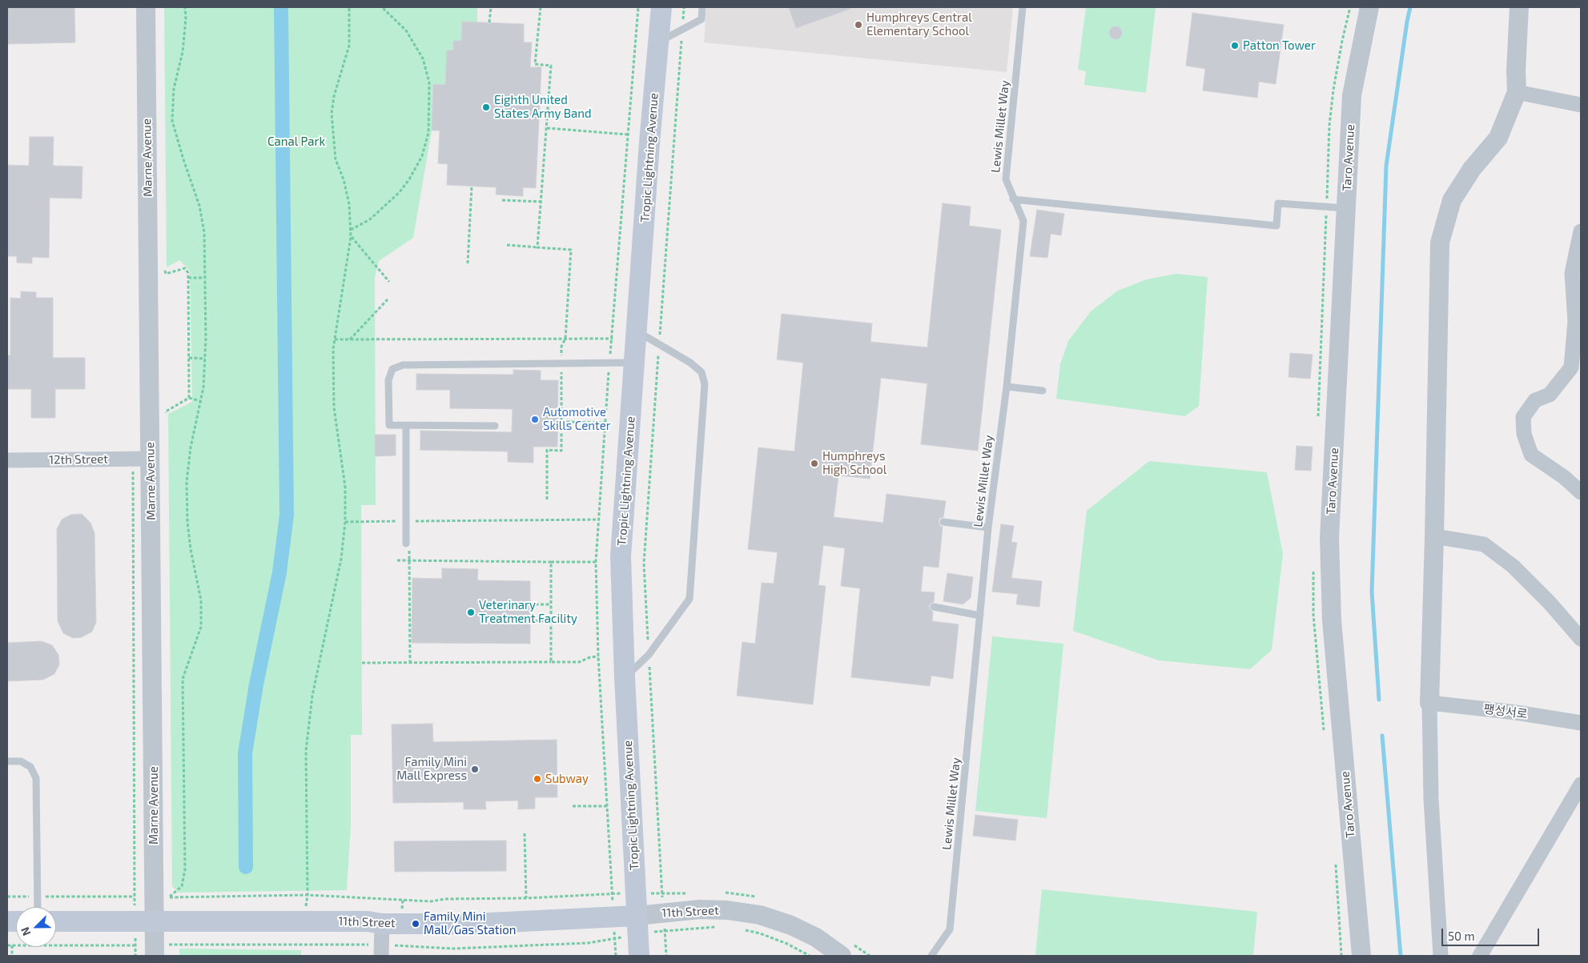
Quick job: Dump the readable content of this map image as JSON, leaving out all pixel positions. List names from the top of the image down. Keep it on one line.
{"streets":{"main road":["Tropic Lightning Avenue","11th Street"],"street":["Marne Avenue","Taro Avenue","12th Street","팽성서로"],"lane":["Lewis Millet Way"]},"crossings":[["Marne Avenue","12th Street"],["Marne Avenue","11th Street"],["Tropic Lightning Avenue","11th Street"]],"parks":["Canal Park"],"places":["Humphreys Central Elementary School","Patton Tower","Eighth United States Army Band","Automotive Skills Center","Humphreys High School","Veterinary Treatment Facility","Family Mini Mall Express","Subway","Family Mini Mall/Gas Station"],"scale_bar":"50 m","north":"bottom left"}
